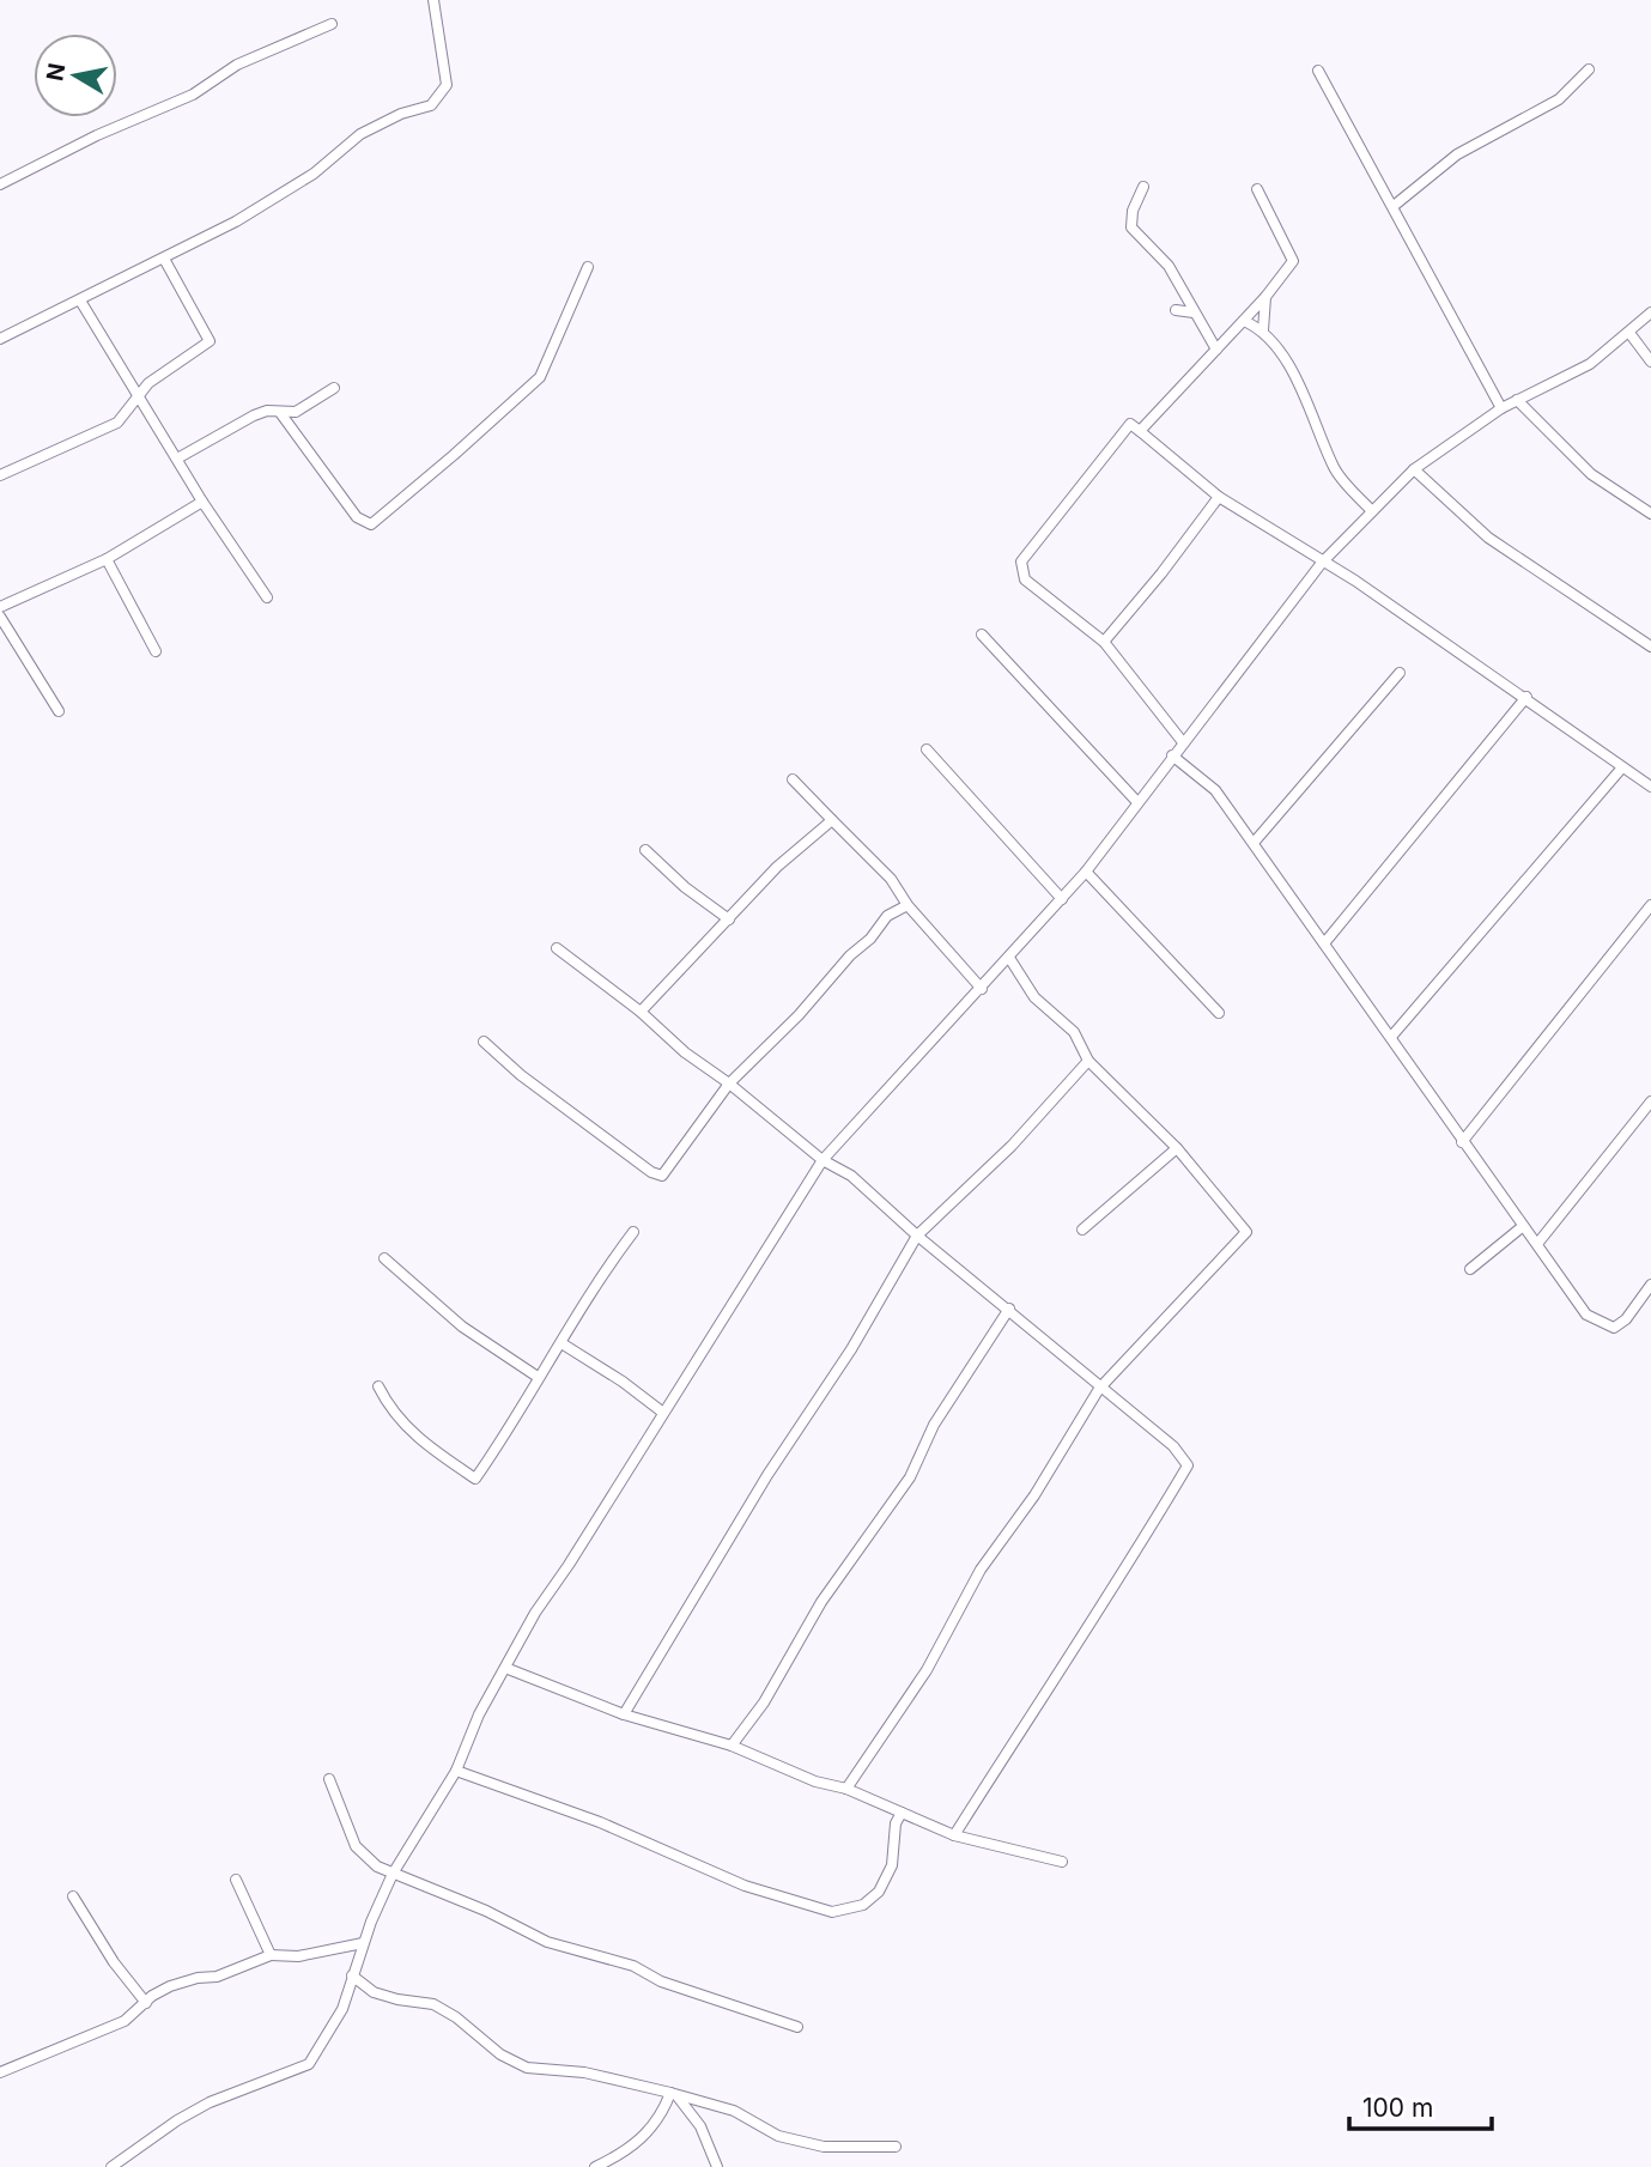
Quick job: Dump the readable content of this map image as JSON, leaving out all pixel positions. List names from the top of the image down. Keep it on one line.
{"scale_bar":"100 m","north":"left"}
